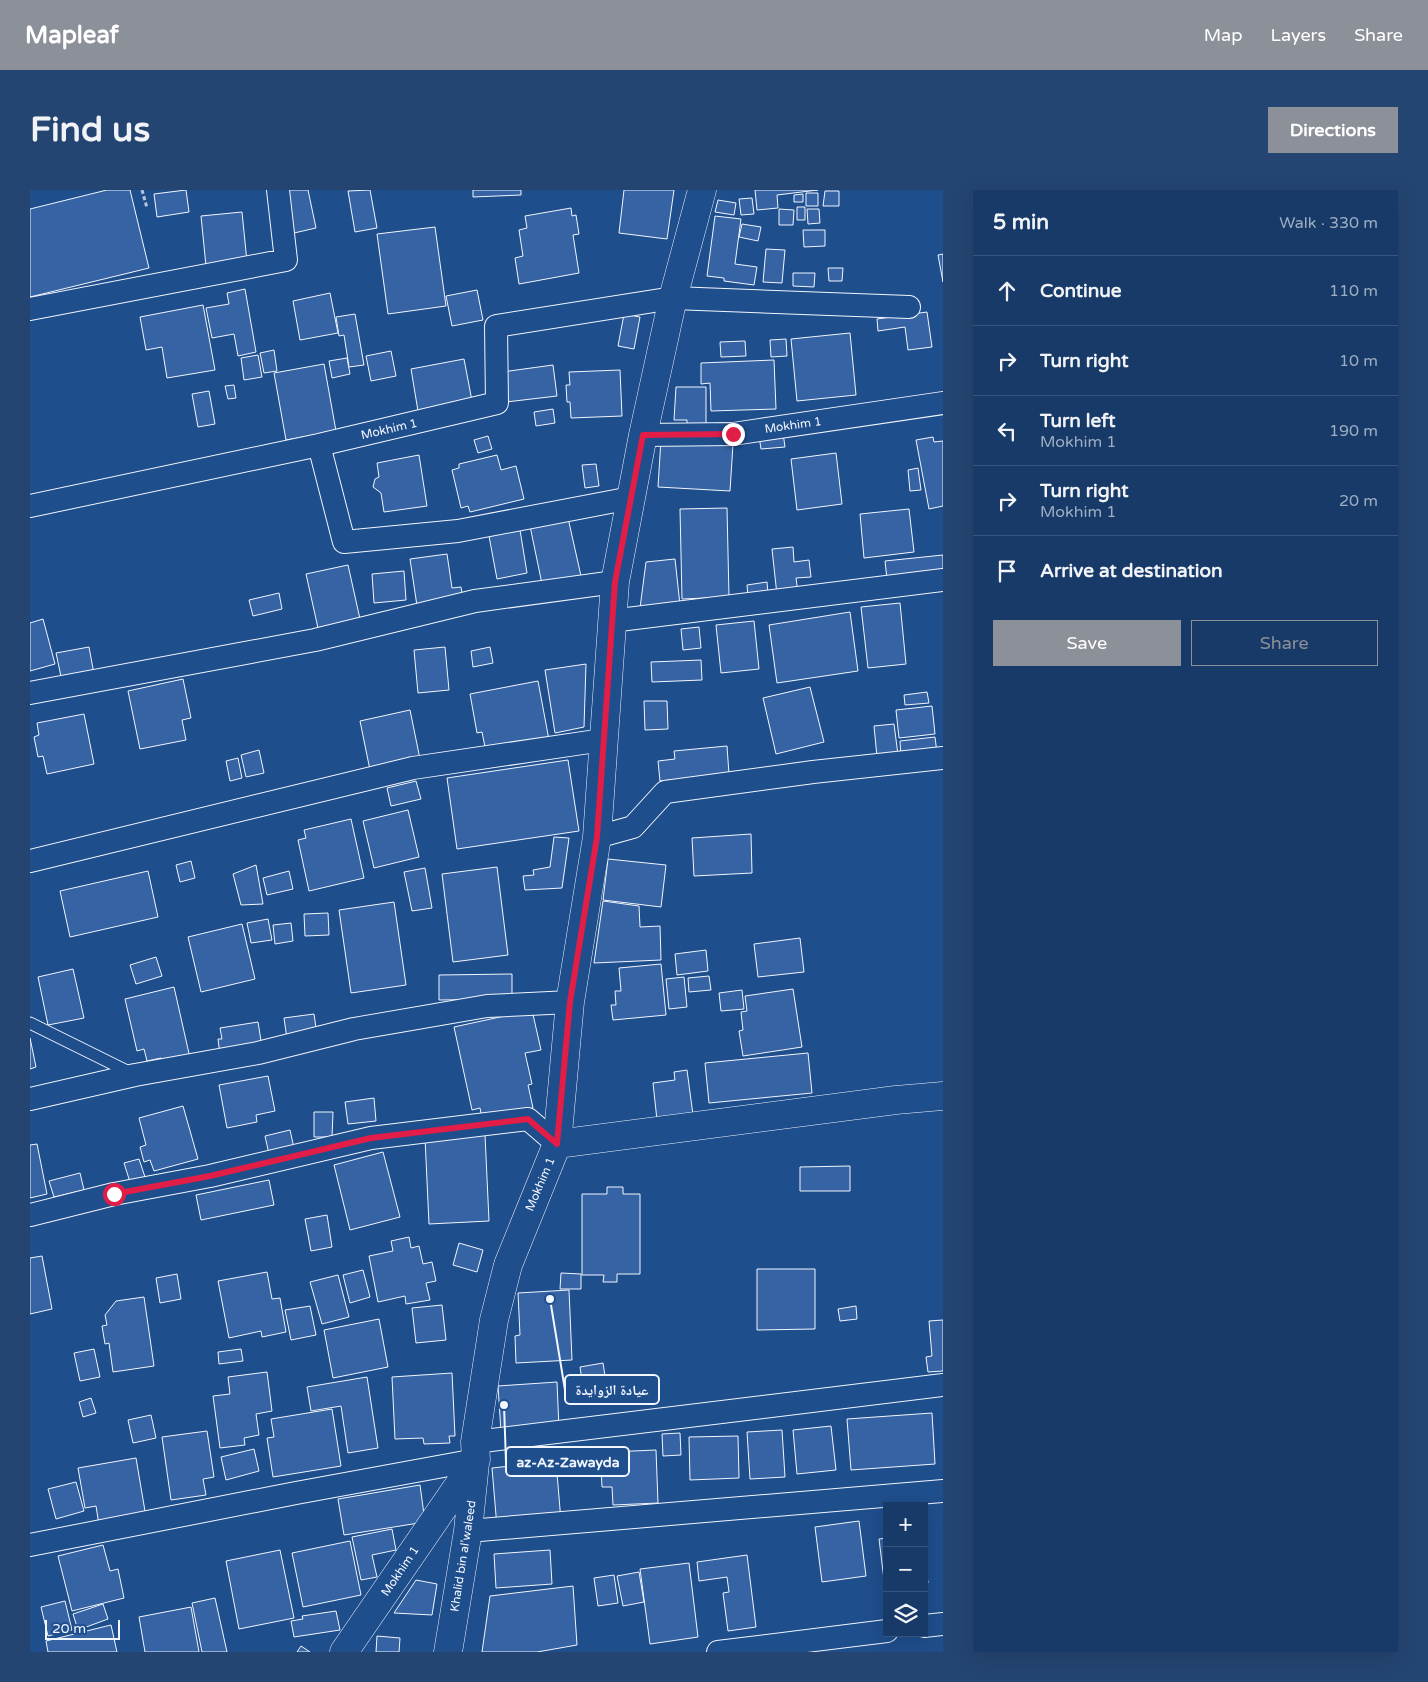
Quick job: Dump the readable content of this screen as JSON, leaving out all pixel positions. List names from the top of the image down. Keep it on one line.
{"streets":{"street":["Mokhim 1","Khalid bin al'waleed"]},"crossings":[["Mokhim 1","Khalid bin al'waleed"]],"places":["عيادة الزوايدة","az-Az-Zawayda"],"scale_bar":"20 m","page":{"header":"Mapleaf","nav":["Map","Layers","Share"],"buttons":["Directions",["Save","Share"]],"title":"Find us","heading":["5 min","Walk · 330 m"],"list":[["Continue","110 m"],["Turn right","10 m"],["Turn left","Mokhim 1","190 m"],["Turn right","Mokhim 1","20 m"],"Arrive at destination"],"map_buttons":["+","−"],"scale":"20 m"}}
